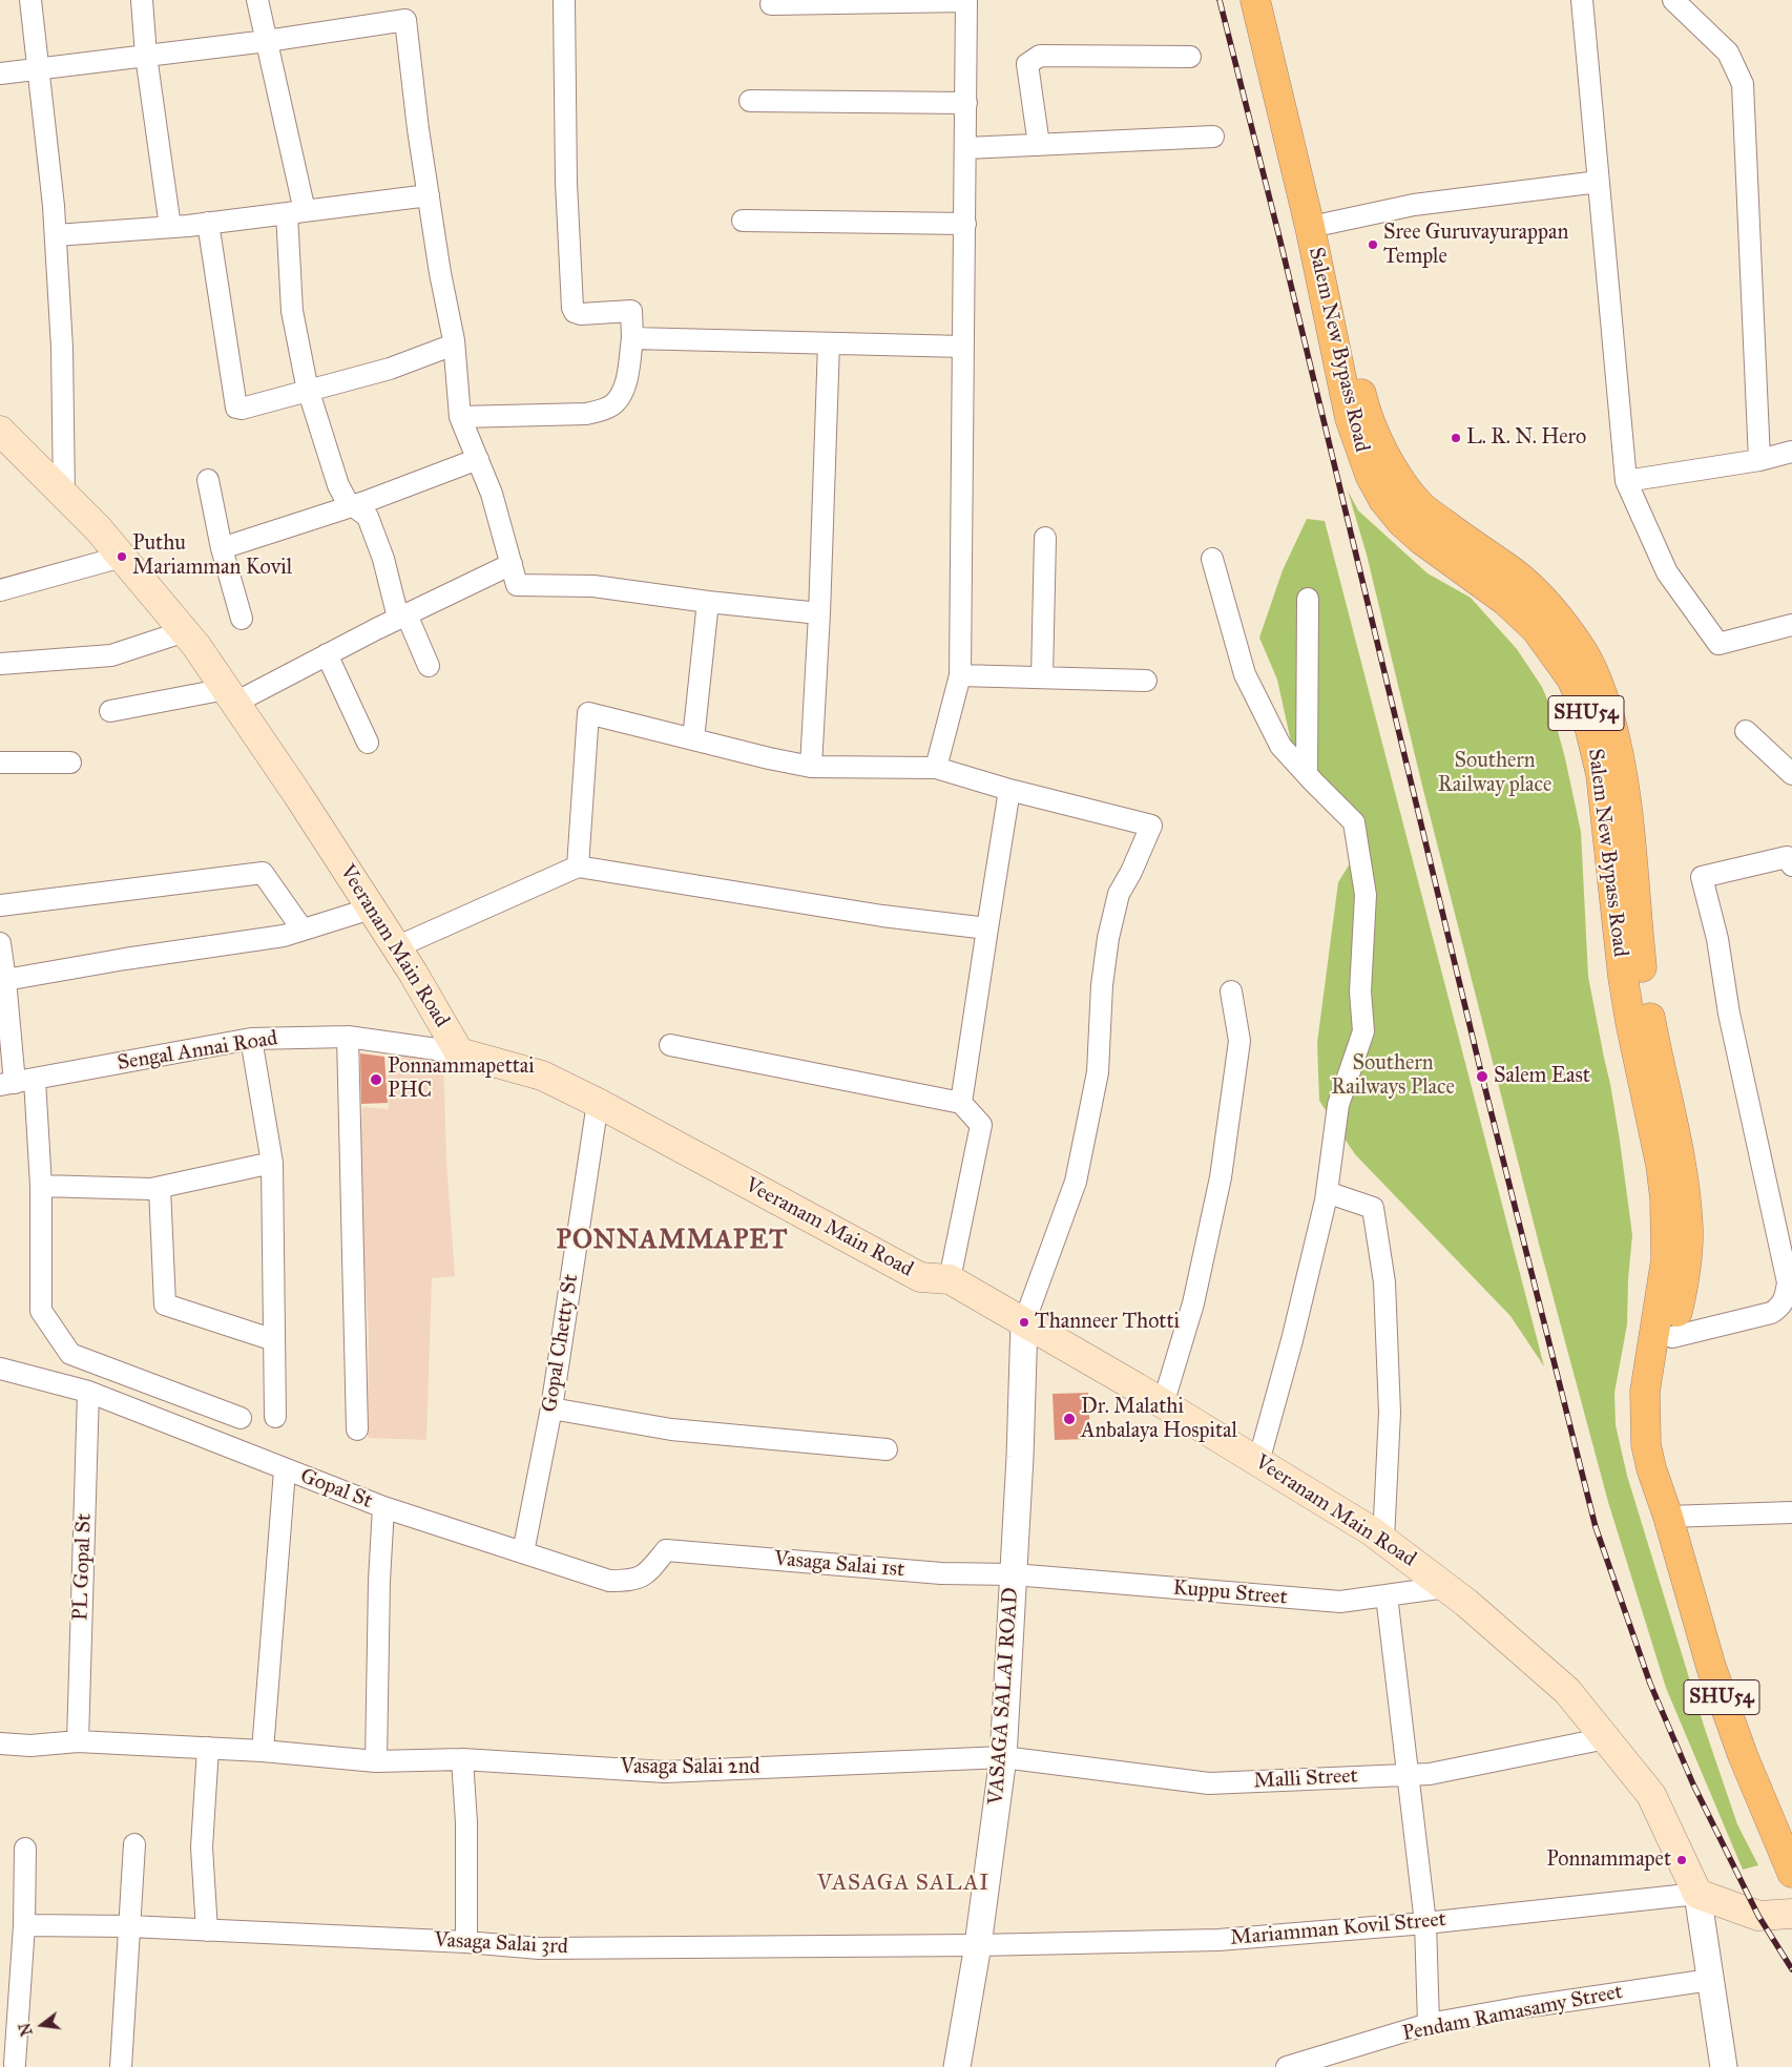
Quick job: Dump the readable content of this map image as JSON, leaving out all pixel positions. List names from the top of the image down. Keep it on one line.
{"streets":{"main road":["Salem New Bypass Road","SHU54","Veeranam Main Road"],"street":["Sengal Annai Road","Gopal Chetty St","Gopal St","Vasaga Salai 1st","PL Gopal St","Kuppu Street","VASAGA SALAI ROAD","Vasaga Salai 2nd","Malli Street","Mariamman Kovil Street","Vasaga Salai 3rd","Pendam Ramasamy Street"]},"crossings":[["Veeranam Main Road","Sengal Annai Road"],["Veeranam Main Road","Gopal Chetty St"],["Veeranam Main Road","Kuppu Street"],["Veeranam Main Road","VASAGA SALAI ROAD"],["Veeranam Main Road","Malli Street"],["Veeranam Main Road","Mariamman Kovil Street"],["Gopal Chetty St","Gopal St"],["Gopal St","Vasaga Salai 1st"],["Gopal St","PL Gopal St"],["Vasaga Salai 1st","Kuppu Street"],["Vasaga Salai 1st","VASAGA SALAI ROAD"],["PL Gopal St","Vasaga Salai 2nd"],["Kuppu Street","VASAGA SALAI ROAD"],["VASAGA SALAI ROAD","Vasaga Salai 2nd"],["VASAGA SALAI ROAD","Malli Street"],["VASAGA SALAI ROAD","Mariamman Kovil Street"],["VASAGA SALAI ROAD","Vasaga Salai 3rd"],["Vasaga Salai 2nd","Malli Street"],["Mariamman Kovil Street","Vasaga Salai 3rd"]],"districts":["PONNAMMAPET","VASAGA SALAI"],"parks":["Southern Railway place","Southern Railways Place"],"places":["Sree Guruvayurappan Temple","L. R. N. Hero","Puthu Mariamman Kovil","Salem East","Ponnammapettai PHC","Thanneer Thotti","Dr. Malathi Anbalaya Hospital","Ponnammapet"],"north":"left"}
